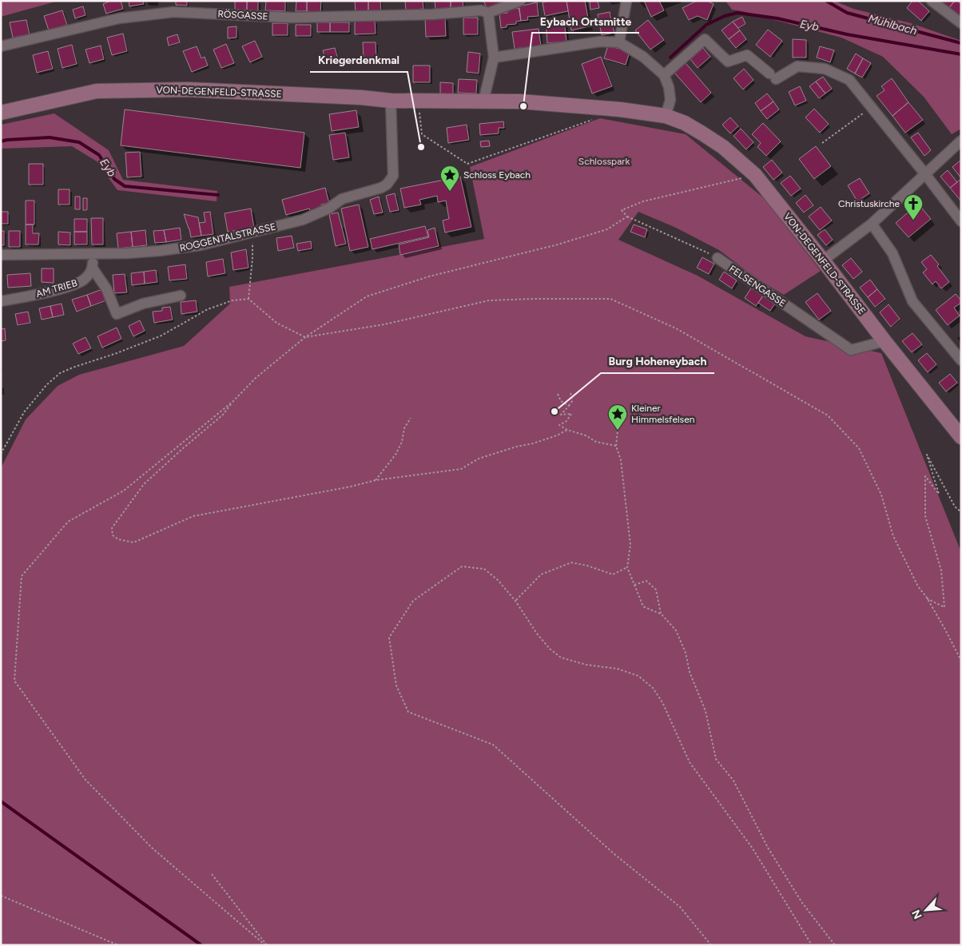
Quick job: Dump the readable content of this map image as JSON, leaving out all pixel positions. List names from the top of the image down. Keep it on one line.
{"streets":{"main road":["VON-DEGENFELD-STRASSE"],"street":["RÖSGASSE","ROGGENTALSTRASSE","FELSENGASSE","AM TRIEB"]},"crossings":[["VON-DEGENFELD-STRASSE","ROGGENTALSTRASSE"],["VON-DEGENFELD-STRASSE","FELSENGASSE"]],"water":["Mühlbach","Eyb"],"parks":["Schlosspark"],"places":{"other":["Eybach Ortsmitte","Kriegerdenkmal","Burg Hoheneybach"],"place":["Schloss Eybach","Kleiner Himmelsfelsen"],"church":["Christuskirche"]},"north":"bottom left"}
